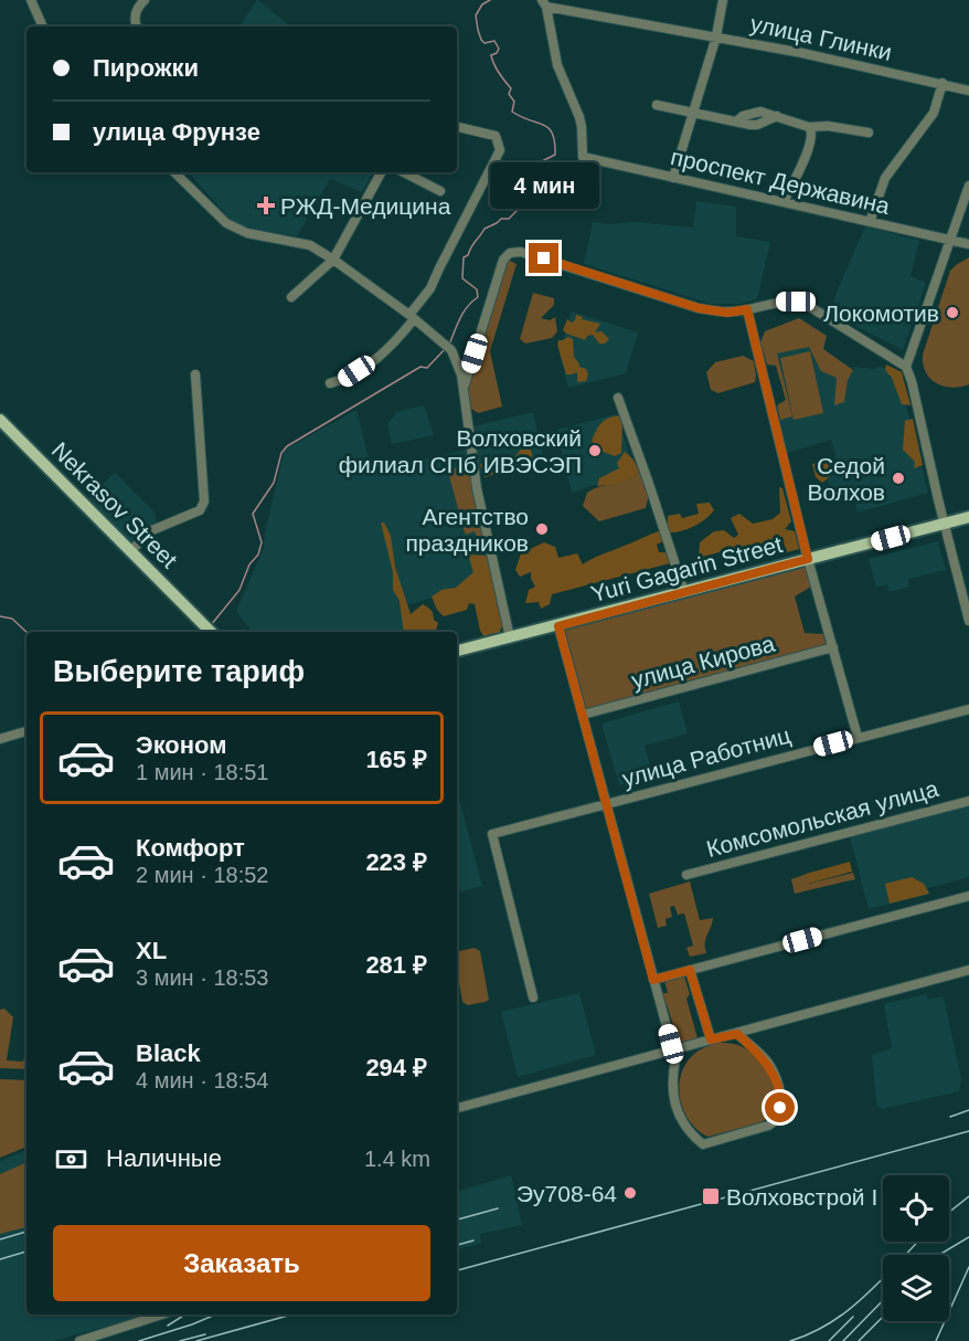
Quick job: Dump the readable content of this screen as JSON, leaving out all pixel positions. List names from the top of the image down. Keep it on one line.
{"streets":{"main road":["Nekrasov Street","Yuri Gagarin Street"],"street":["улица Глинки","проспект Державина","улица Кирова","улица Работниц","Комсомольская улица"]},"crossings":[["улица Глинки","проспект Державина"]],"places":{"health":["РЖД-Медицина"],"other":["Локомотив","Волховский филиал СПб ИВЭСЭП","Седой Волхов","Агентство праздников","Эу708-64"],"transit":["Волховстрой I"]},"page":{"banner":["Пирожки","улица Фрунзе"],"bubble":"4 мин","heading":"Выберите тариф","list":[{"name":"Эконом","note":"1 мин · 18:51","value":"165 ₽"},{"name":"Комфорт","note":"2 мин · 18:52","value":"223 ₽"},{"name":"XL","note":"3 мин · 18:53","value":"281 ₽"},{"name":"Black","note":"4 мин · 18:54","value":"294 ₽"}],"pay":["Наличные","1.4 km"],"buttons":"Заказать"}}
